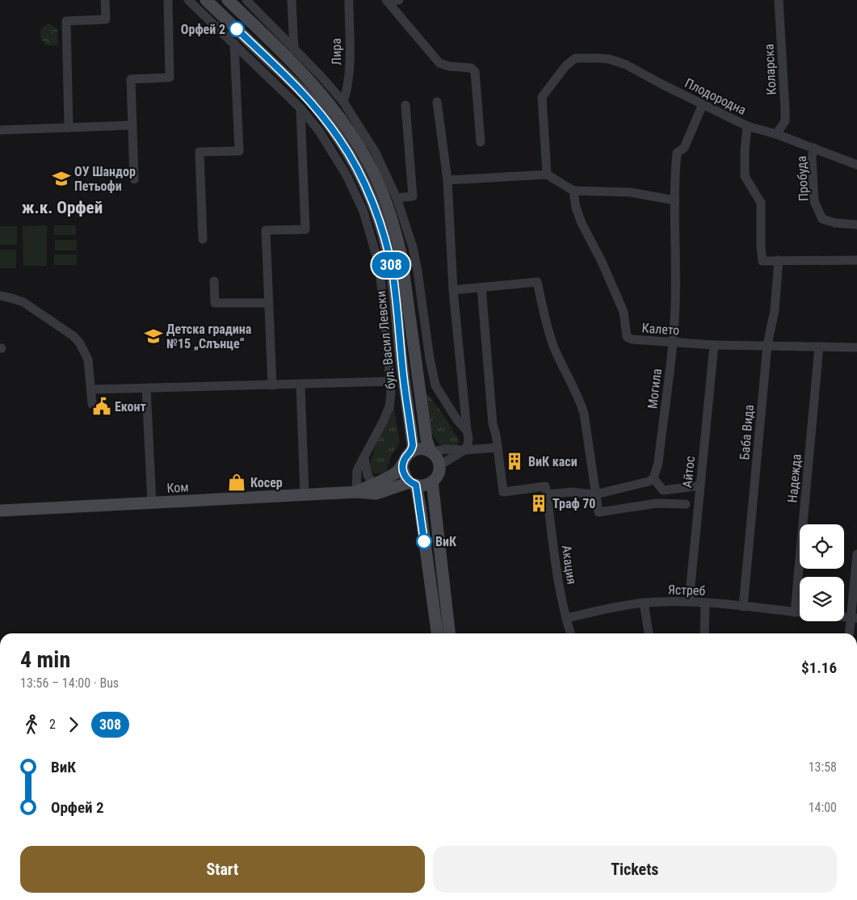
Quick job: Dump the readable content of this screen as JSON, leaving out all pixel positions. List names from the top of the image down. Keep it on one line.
{"streets":{"main road":["бул. Васил Левски","Ком"],"street":["Лира","Коларска","Плодородна","Пробуда","Калето","Могила","Баба Вида","Айтос","Надежда","Акация","Ястреб"]},"crossings":[["Коларска","Плодородна"],["Плодородна","Пробуда"],["Плодородна","Могила"],["Калето","Могила"],["Калето","Баба Вида"],["Калето","Айтос"],["Калето","Надежда"],["Баба Вида","Ястреб"],["Айтос","Ястреб"],["Надежда","Ястреб"],["Акация","Ястреб"]],"districts":["ж.к. Орфей"],"places":{"other":["Орфей 2","ВиК"],"school or university":["ОУ Шандор Петьофи","Детска градина №15 „Слънце“"],"public building":["Еконт"],"building":["ВиК каси","Траф 70"],"shop":["Косер"]},"lines":["bus line 308"],"page":{"on_map":"308","heading":["4 min","13:56 – 14:00 · Bus","$1.16"],"legs":["2","308"],"list":[{"name":"ВиК","value":"13:58"},{"name":"Орфей 2","value":"14:00"}],"buttons":["Start","Tickets"]}}
